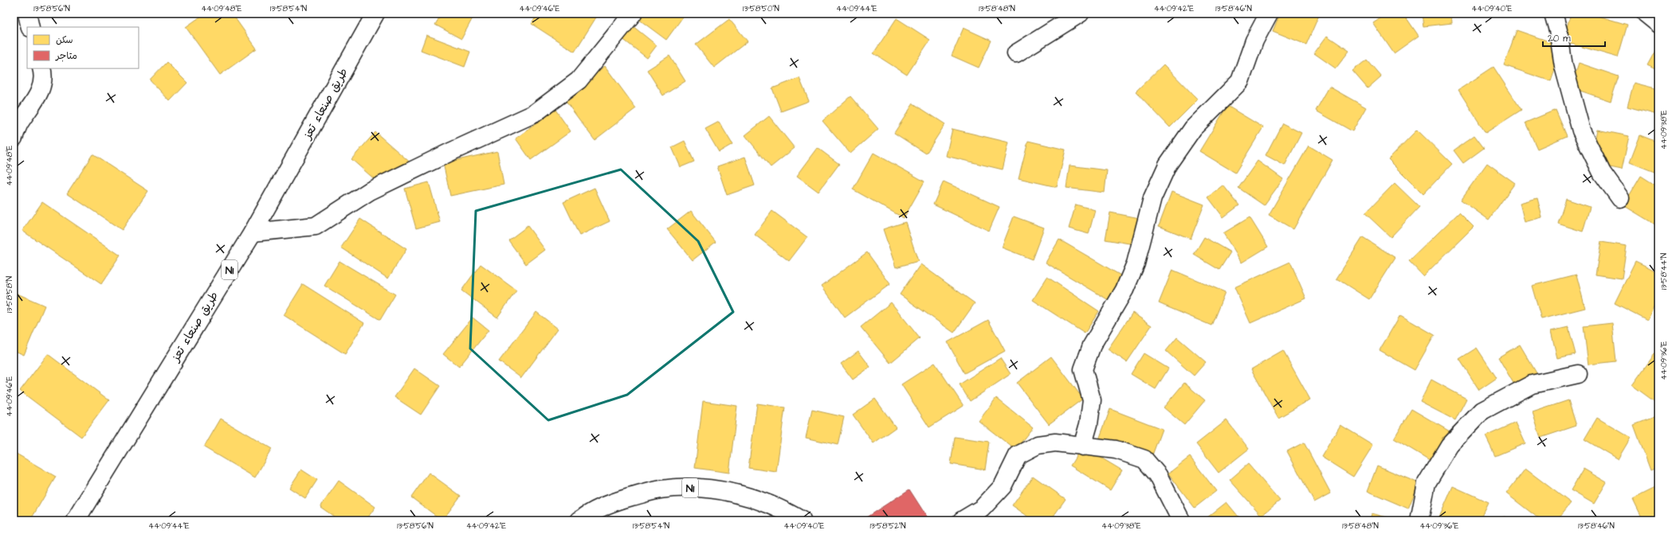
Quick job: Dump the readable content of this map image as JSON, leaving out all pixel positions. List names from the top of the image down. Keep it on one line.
{"streets":{"main road":["طريق صنعاء تعز","N1"]},"legend":["سكن","متاجر"],"scale_bar":"20 m","coordinates":["13°58'56\"N","44°09'48\"E","13°58'54\"N","44°09'46\"E","13°58'50\"N","44°09'44\"E","13°58'48\"N","44°09'42\"E","13°58'46\"N","44°09'40\"E","44°09'38\"E","13°58'44\"N","13°58'58\"N","44°09'36\"E","13°58'52\"N"]}
